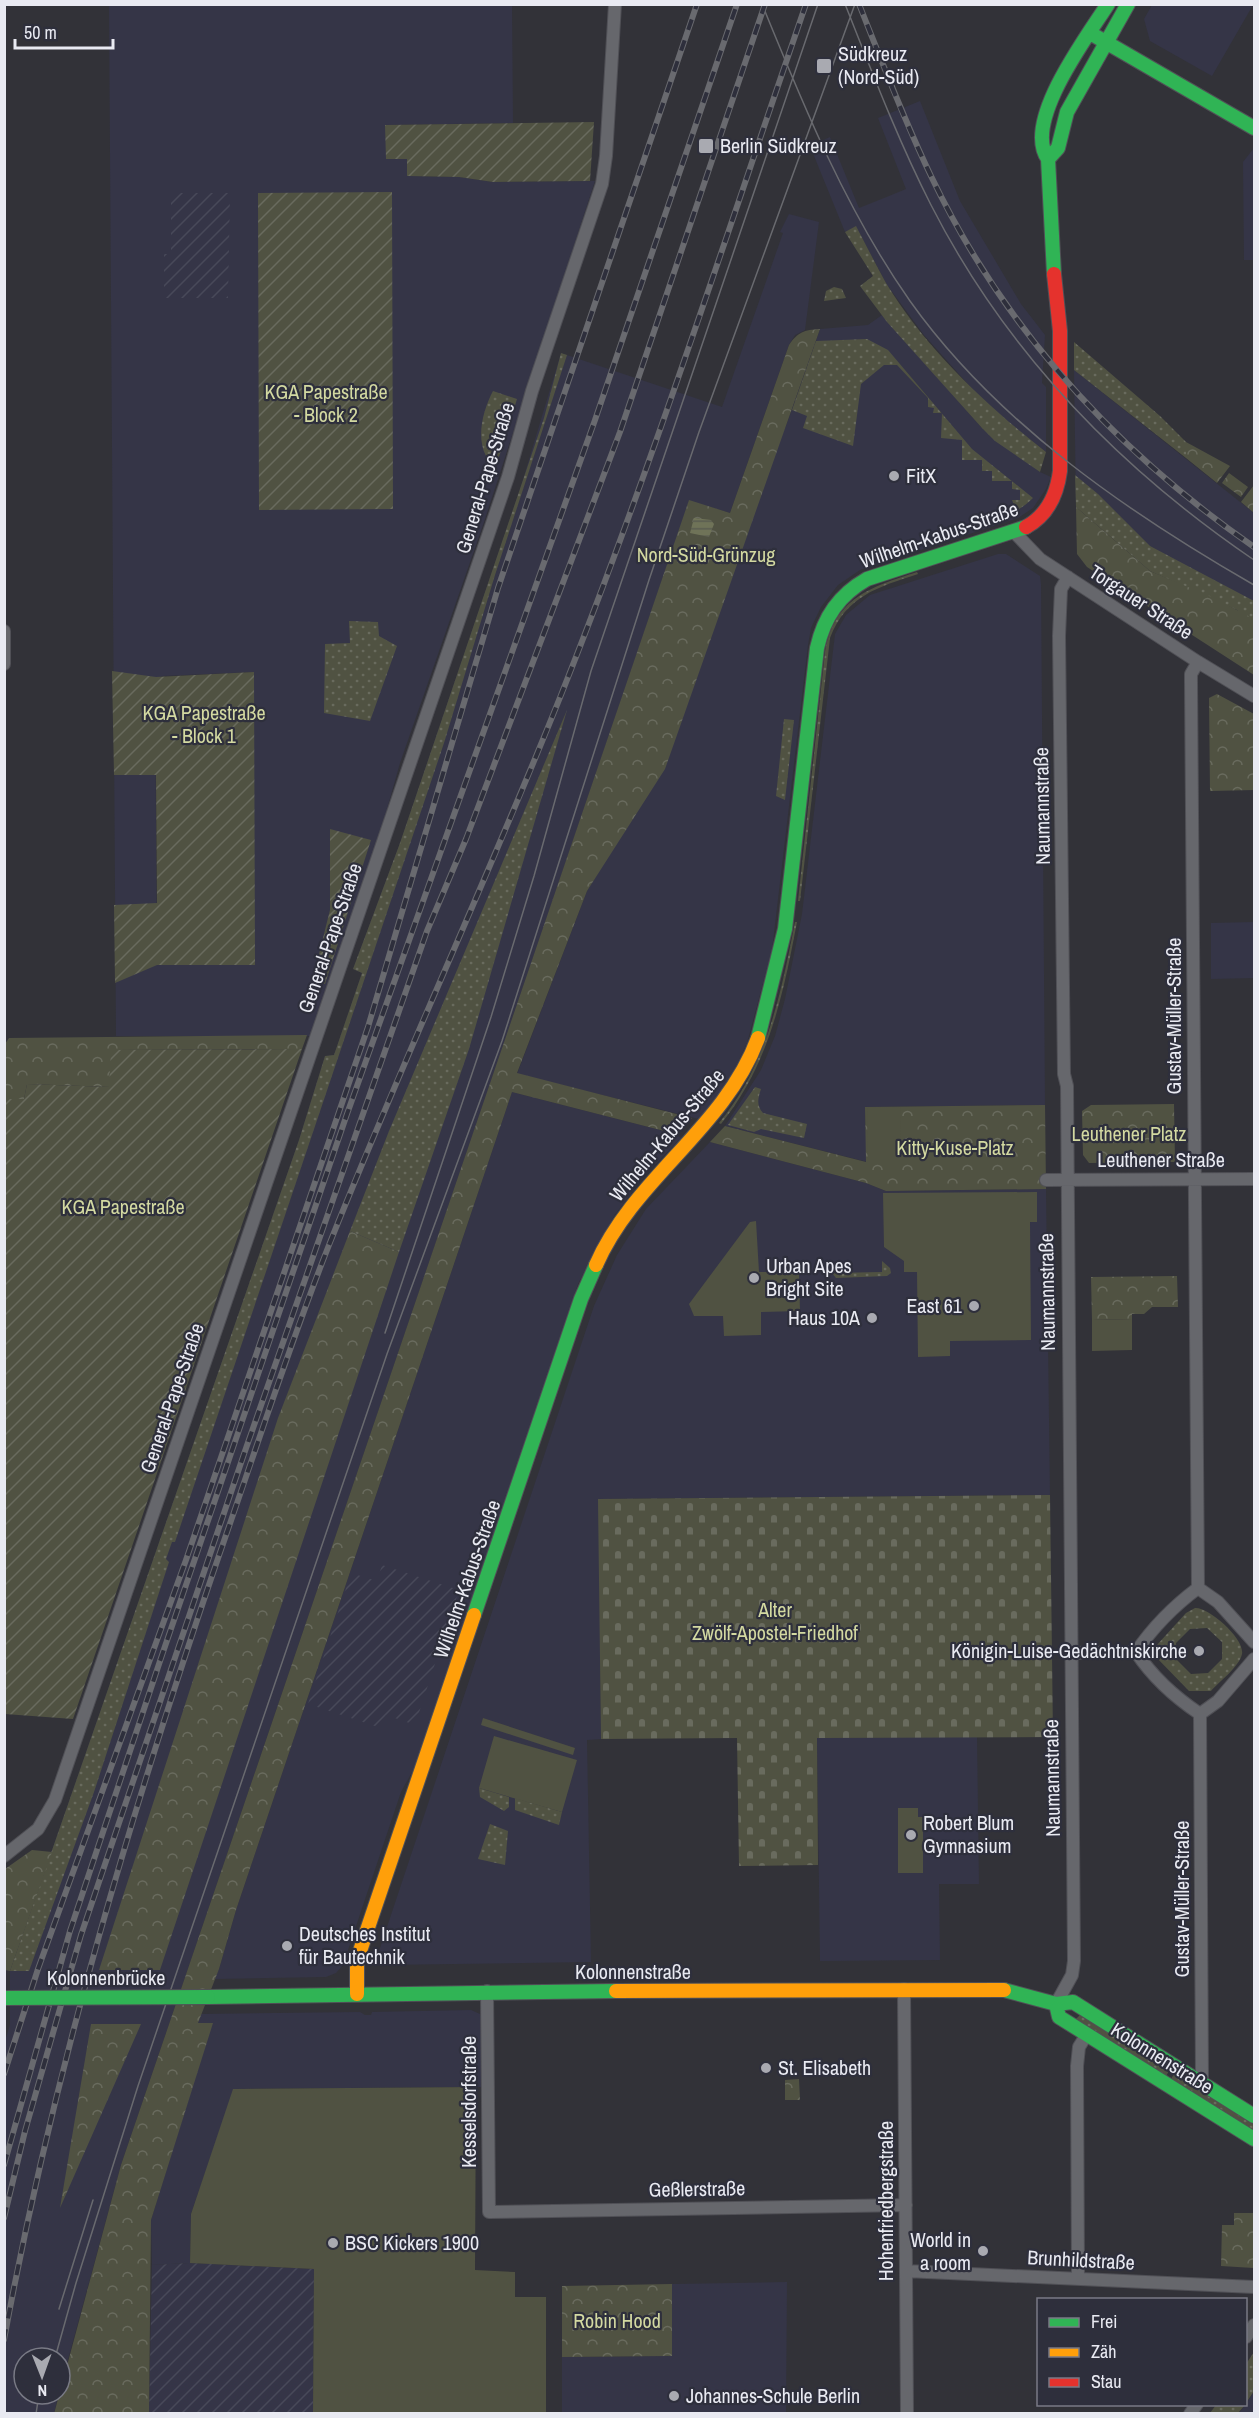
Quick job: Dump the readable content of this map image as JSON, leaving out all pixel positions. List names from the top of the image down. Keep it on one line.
{"streets":{"street":["General-Pape-Straße","Wilhelm-Kabus-Straße","Torgauer Straße","Naumannstraße","Gustav-Müller-Straße","Leuthener Straße","Kolonnenstraße","Kolonnenbrücke","Kesselsdorfstraße","Geßlerstraße","Hohenfriedbergstraße","Brunhildstraße"]},"crossings":[["Wilhelm-Kabus-Straße","Torgauer Straße"],["Wilhelm-Kabus-Straße","Kolonnenstraße"],["Torgauer Straße","Naumannstraße"],["Torgauer Straße","Gustav-Müller-Straße"],["Naumannstraße","Leuthener Straße"],["Naumannstraße","Kolonnenstraße"],["Gustav-Müller-Straße","Leuthener Straße"],["Gustav-Müller-Straße","Kolonnenstraße"],["Kolonnenstraße","Kolonnenbrücke"],["Kolonnenstraße","Kesselsdorfstraße"],["Kolonnenstraße","Hohenfriedbergstraße"],["Kesselsdorfstraße","Geßlerstraße"],["Geßlerstraße","Hohenfriedbergstraße"],["Hohenfriedbergstraße","Brunhildstraße"]],"parks":["KGA Papestraße - Block 2","Nord-Süd-Grünzug","KGA Papestraße - Block 1","Leuthener Platz","Kitty-Kuse-Platz","KGA Papestraße","Alter Zwölf-Apostel-Friedhof","Robin Hood"],"places":{"transit":["Südkreuz (Nord-Süd)","Berlin Südkreuz"],"other":["FitX","Urban Apes Bright Site","East 61","Haus 10A","Königin-Luise-Gedächtniskirche","Robert Blum Gymnasium","Deutsches Institut für Bautechnik","St. Elisabeth","BSC Kickers 1900","World in a room","Johannes-Schule Berlin"]},"legend":["Frei","Zäh","Stau"],"scale_bar":"50 m","north":"bottom"}
